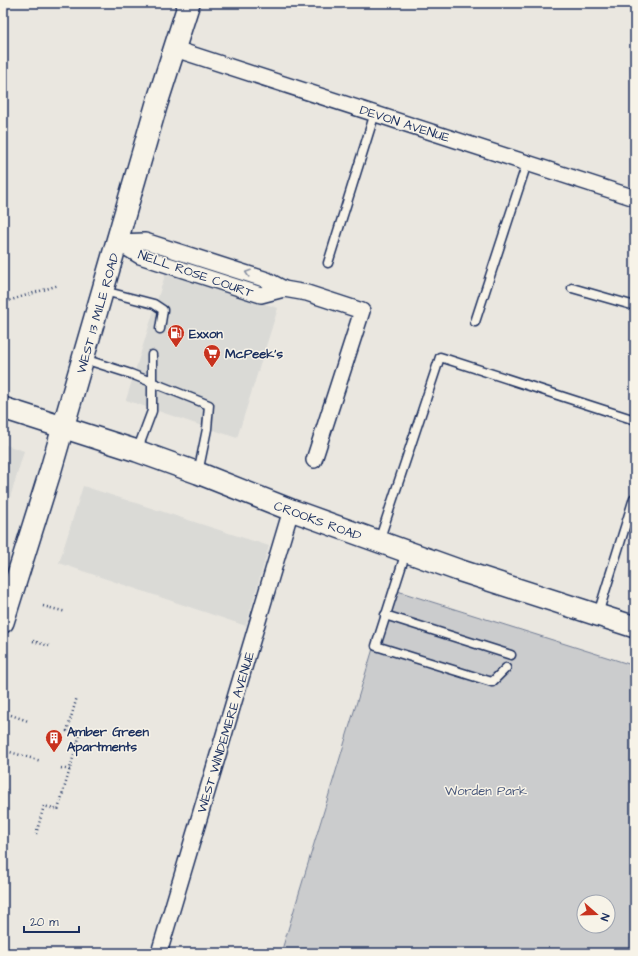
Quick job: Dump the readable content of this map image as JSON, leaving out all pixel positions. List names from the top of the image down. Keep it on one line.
{"streets":{"main road":["WEST 13 MILE ROAD","CROOKS ROAD"],"street":["DEVON AVENUE","NELL ROSE COURT","WEST WINDEMERE AVENUE"]},"crossings":[["DEVON AVENUE","WEST 13 MILE ROAD"],["NELL ROSE COURT","WEST 13 MILE ROAD"],["WEST 13 MILE ROAD","CROOKS ROAD"],["CROOKS ROAD","WEST WINDEMERE AVENUE"]],"parks":["Worden Park"],"places":{"fuel station":["Exxon"],"supermarket":["McPeek's"],"building":["Amber Green Apartments"]},"scale_bar":"20 m","north":"right"}
